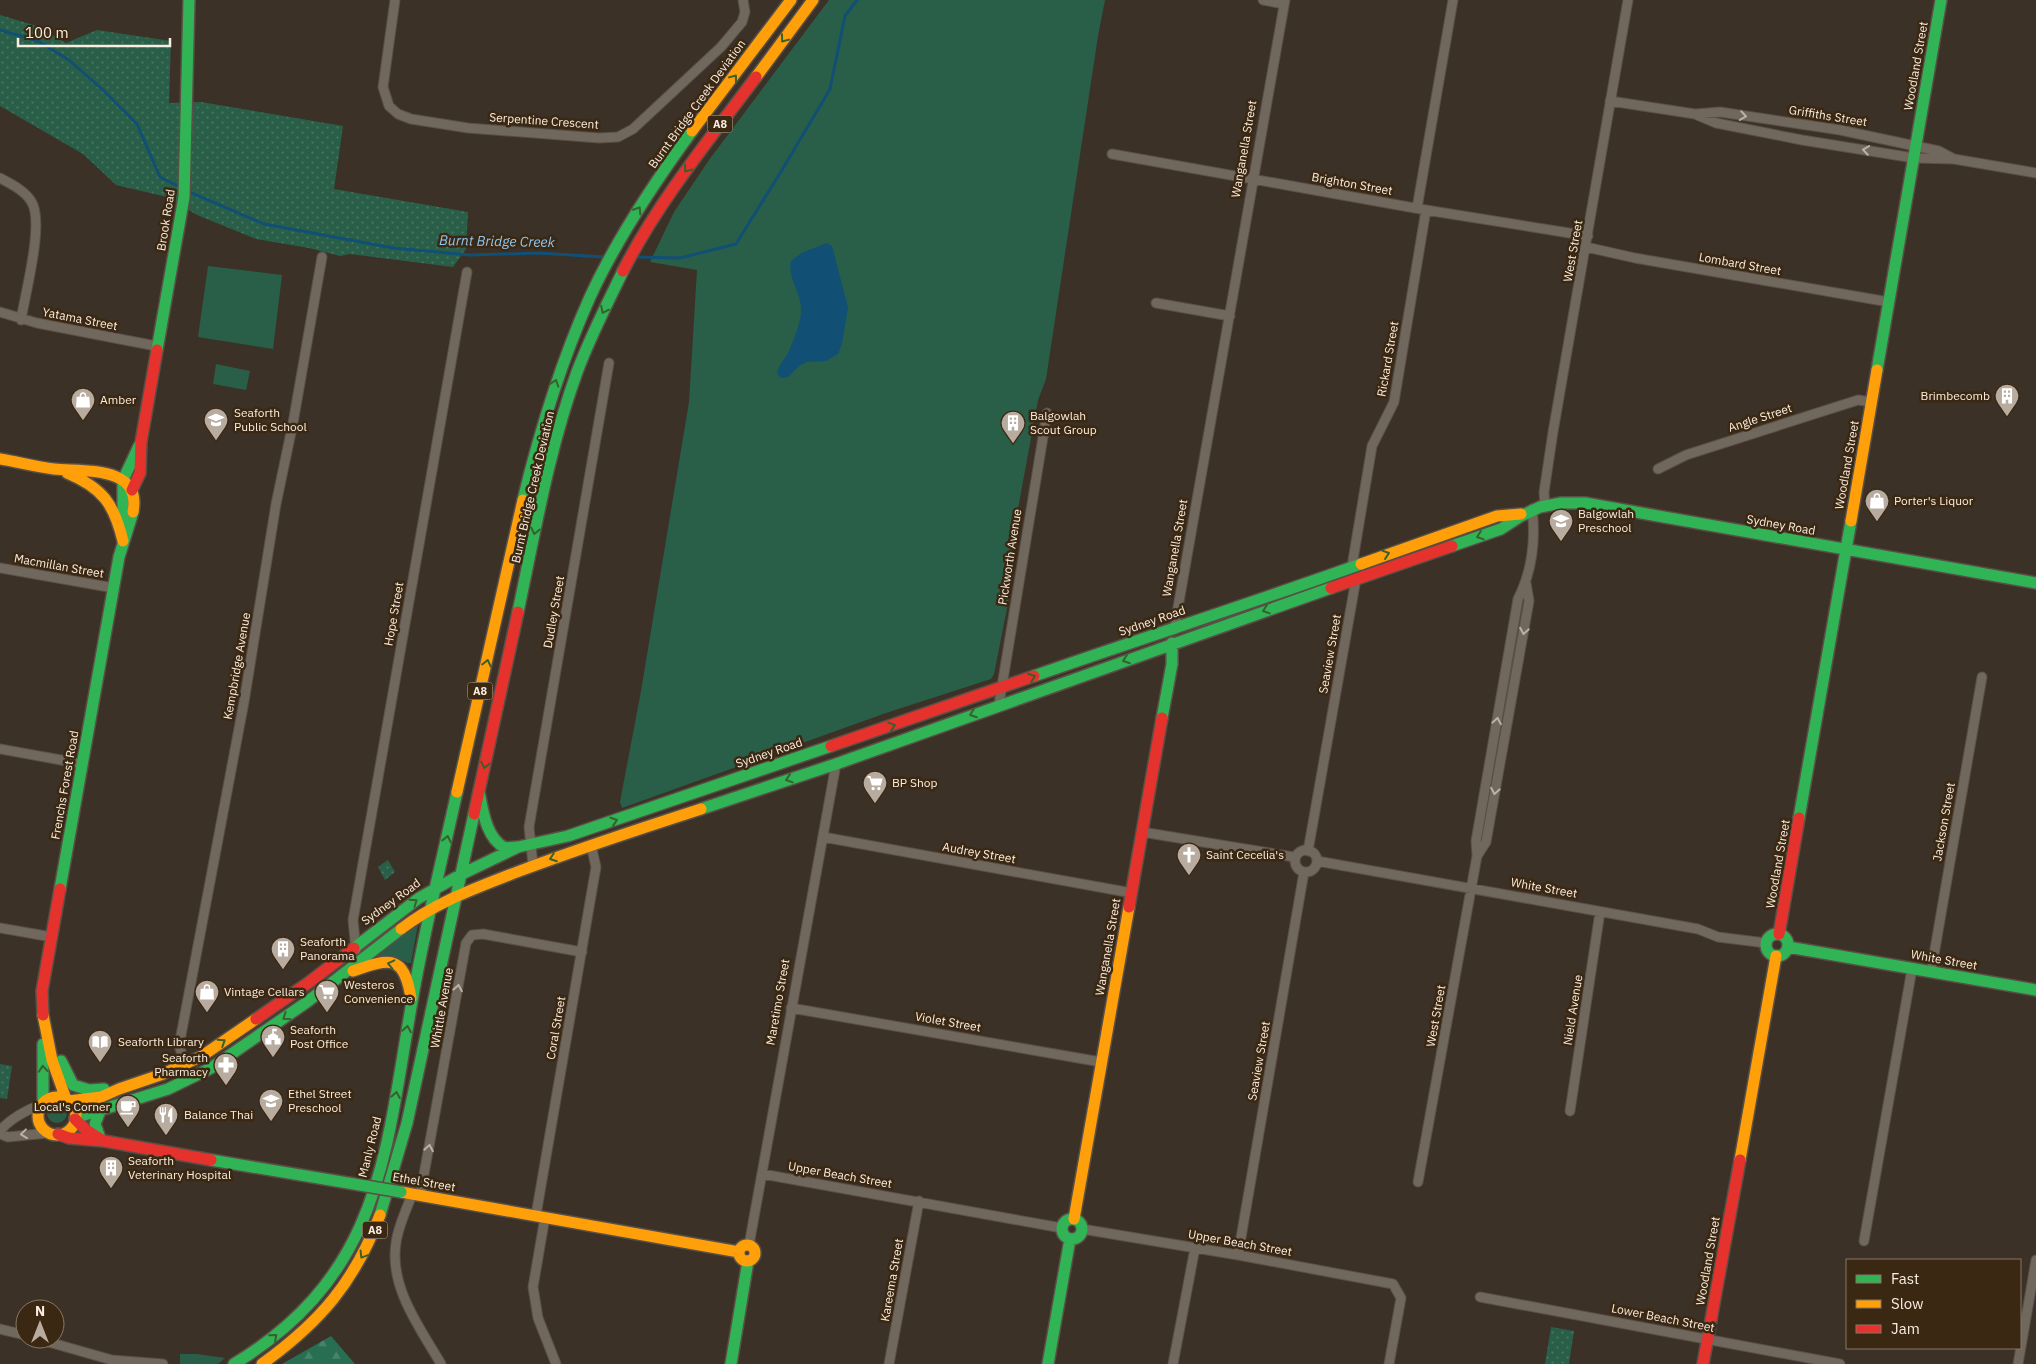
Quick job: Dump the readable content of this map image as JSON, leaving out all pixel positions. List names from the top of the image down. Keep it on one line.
{"streets":{"main road":["Woodland Street","Burnt Bridge Creek Deviation","A8","Wanganella Street","Brook Road","Sydney Road","Frenchs Forest Road","White Street","Manly Road","Ethel Street"],"street":["Griffiths Street","Serpentine Crescent","Brighton Street","West Street","Lombard Street","Yatama Street","Rickard Street","Angle Street","Pickworth Avenue","Macmillan Street","Dudley Street","Hope Street","Seaview Street","Kempbridge Avenue","Jackson Street","Audrey Street","Maretimo Street","Whittle Avenue","Nield Avenue","Violet Street","Coral Street","Upper Beach Street","Kareema Street","Lower Beach Street"]},"crossings":[["Woodland Street","Griffiths Street"],["Woodland Street","Lombard Street"],["Woodland Street","Angle Street"],["Woodland Street","Sydney Road"],["Woodland Street","White Street"],["Woodland Street","Lower Beach Street"],["Burnt Bridge Creek Deviation","A8"],["Burnt Bridge Creek Deviation","Sydney Road"],["Burnt Bridge Creek Deviation","Manly Road"],["Griffiths Street","West Street"],["A8","Sydney Road"],["Wanganella Street","Brighton Street"],["Wanganella Street","Sydney Road"],["Wanganella Street","Audrey Street"],["Wanganella Street","Violet Street"],["Wanganella Street","Upper Beach Street"],["Brighton Street","West Street"],["Brighton Street","Rickard Street"],["Brook Road","Yatama Street"],["Brook Road","Frenchs Forest Road"],["West Street","Lombard Street"],["West Street","Sydney Road"],["West Street","White Street"],["Rickard Street","Sydney Road"],["Sydney Road","Pickworth Avenue"],["Sydney Road","Dudley Street"],["Sydney Road","Hope Street"],["Sydney Road","Seaview Street"],["Sydney Road","Kempbridge Avenue"],["Sydney Road","Frenchs Forest Road"],["Sydney Road","Maretimo Street"],["Sydney Road","Coral Street"],["Sydney Road","Manly Road"],["Sydney Road","Ethel Street"],["Macmillan Street","Frenchs Forest Road"],["Seaview Street","White Street"],["Seaview Street","Upper Beach Street"],["Frenchs Forest Road","Ethel Street"],["Jackson Street","White Street"],["Audrey Street","Maretimo Street"],["White Street","Nield Avenue"],["Maretimo Street","Violet Street"],["Maretimo Street","Upper Beach Street"],["Maretimo Street","Ethel Street"],["Whittle Avenue","Coral Street"],["Whittle Avenue","Ethel Street"],["Coral Street","Ethel Street"],["Upper Beach Street","Kareema Street"]],"water":["Burnt Bridge Creek"],"places":{"building":["Brimbecomb","Balgowlah Scout Group","Seaforth Panorama","Seaforth Veterinary Hospital"],"shop":["Amber","Porter's Liquor","Vintage Cellars"],"school or university":["Seaforth Public School","Balgowlah Preschool","Ethel Street Preschool"],"supermarket":["BP Shop","Westeros Convenience"],"church":["Saint Cecelia's"],"public building":["Seaforth Post Office"],"library":["Seaforth Library"],"pharmacy":["Seaforth Pharmacy"],"cafe":["Local's Corner"],"restaurant":["Balance Thai"]},"legend":["Fast","Slow","Jam"],"scale_bar":"100 m","north":"top"}
